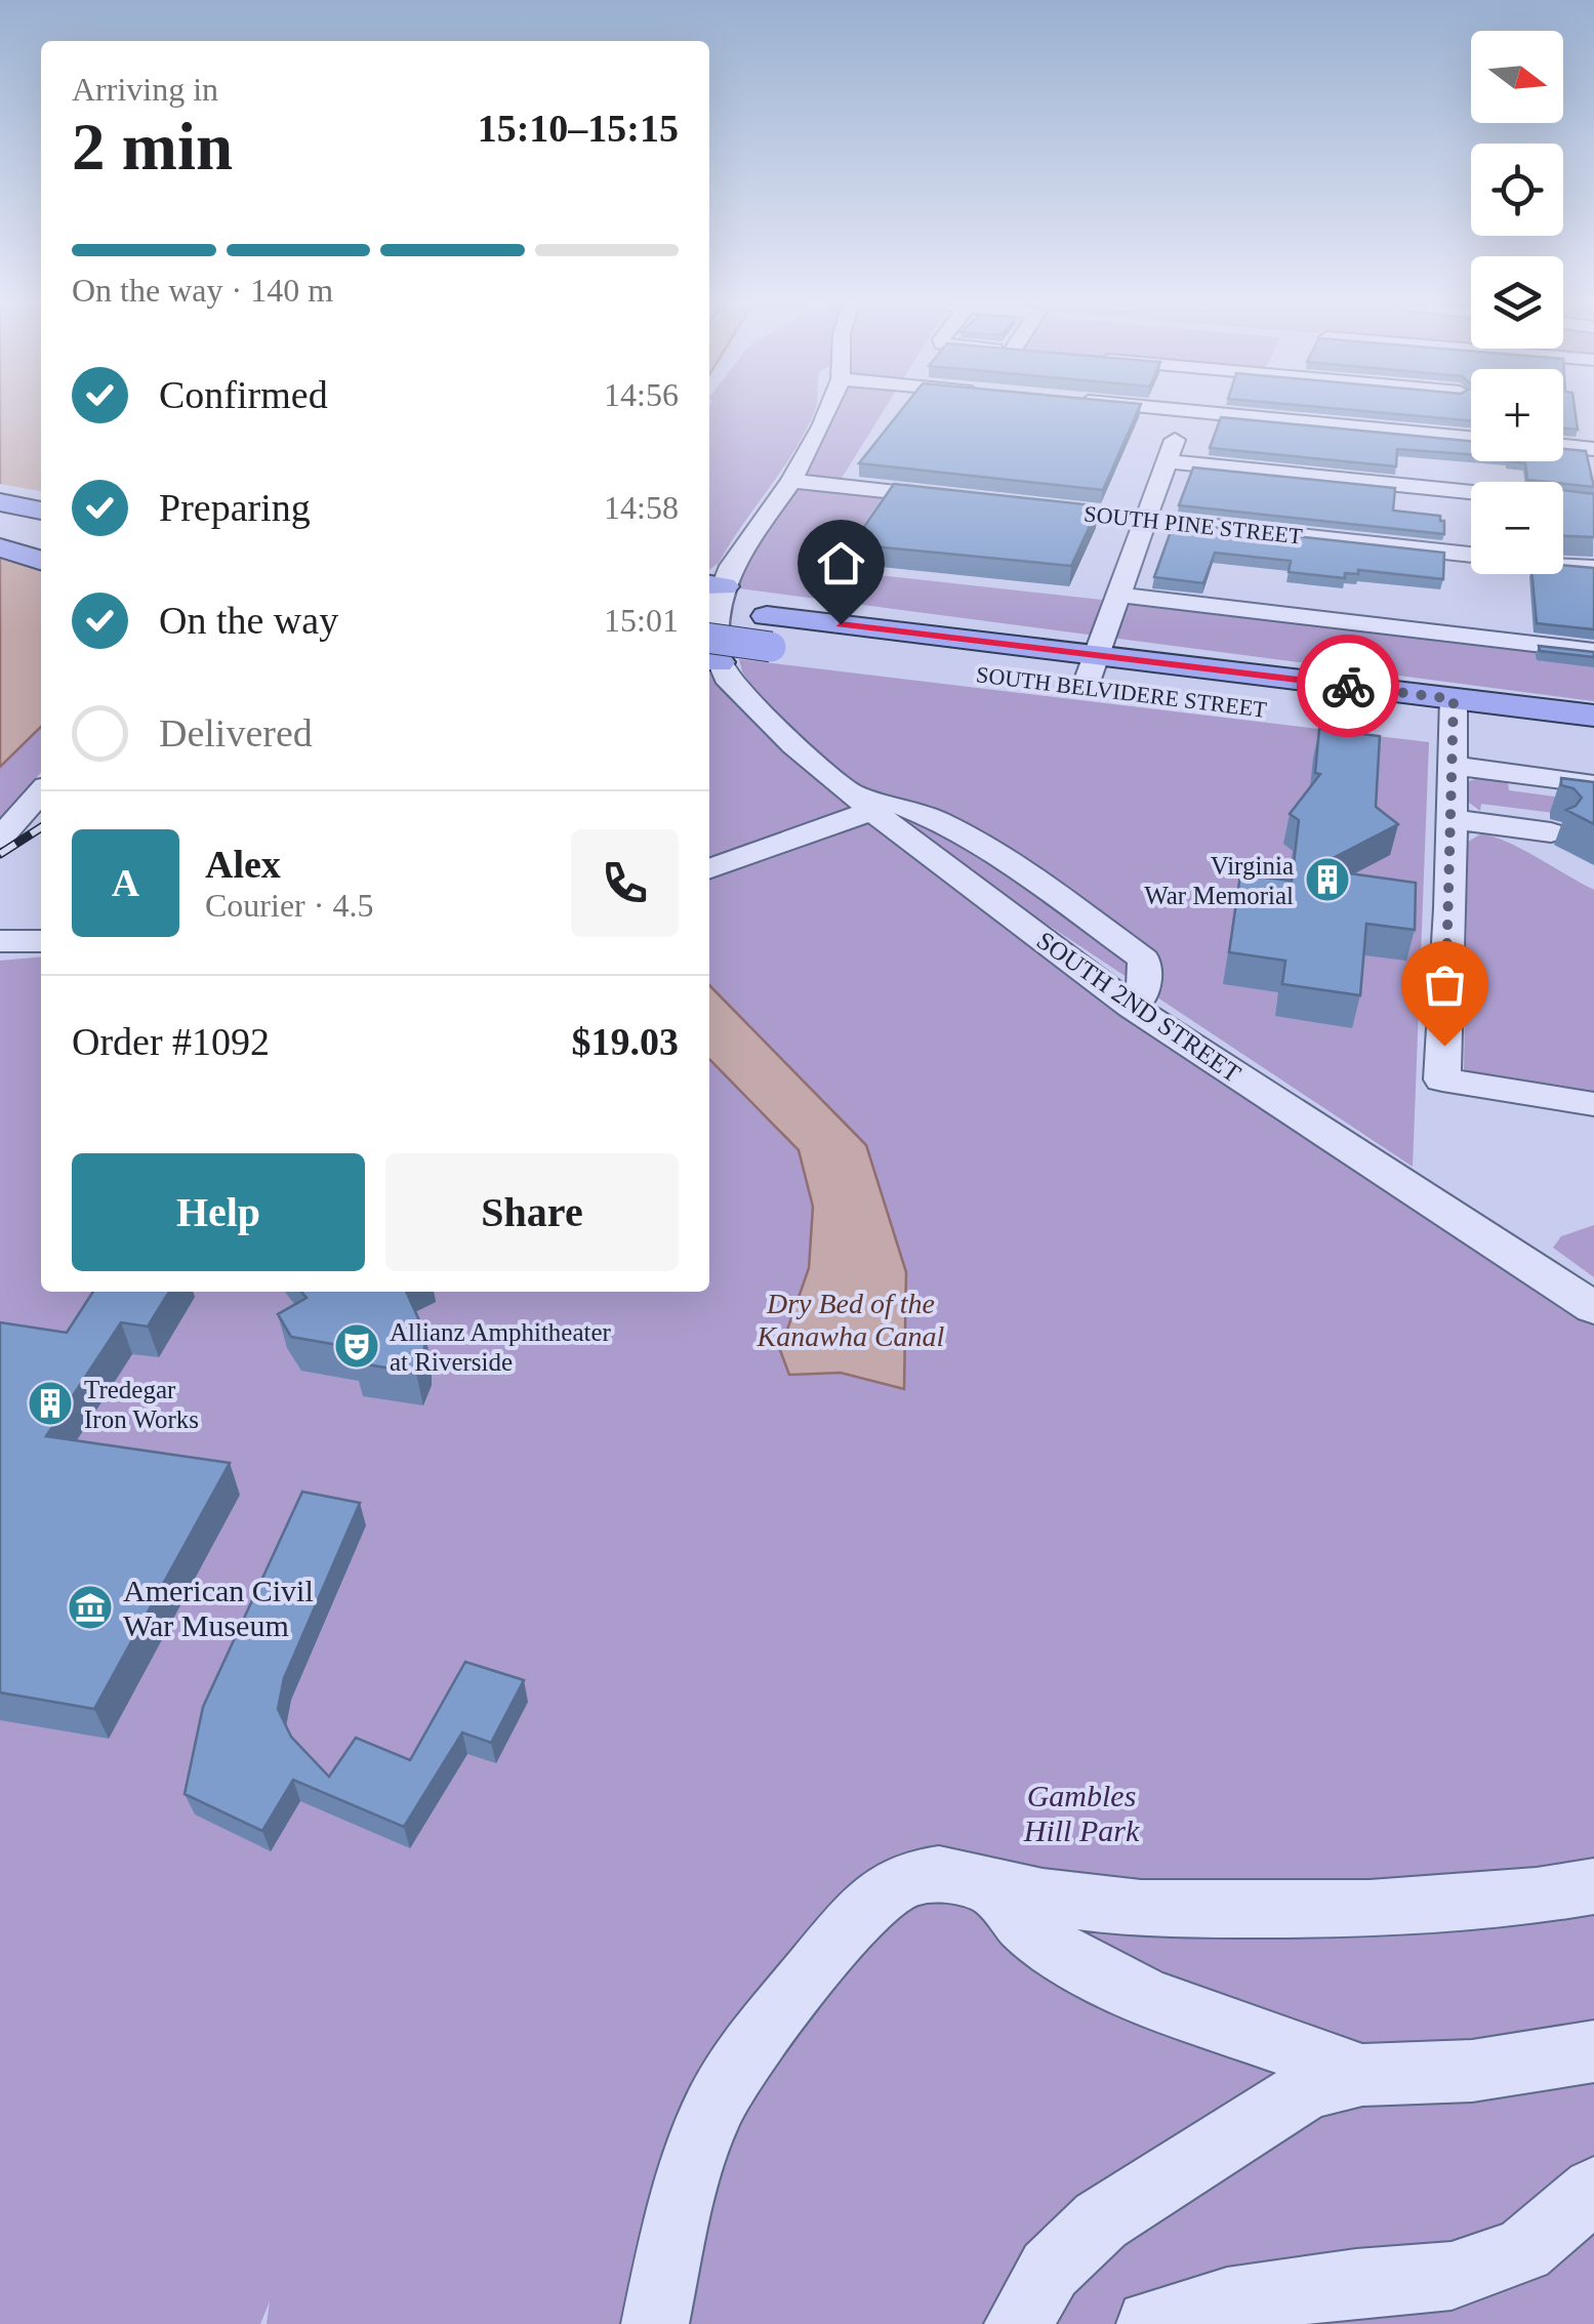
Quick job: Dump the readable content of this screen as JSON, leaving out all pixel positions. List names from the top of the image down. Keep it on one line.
{"streets":{"main road":["SOUTH BELVIDERE STREET"],"street":["SOUTH PINE STREET","SOUTH 2ND STREET"]},"water":["Dry Bed of the Kanawha Canal"],"parks":["Gambles Hill Park"],"places":{"building":["Virginia War Memorial","Tredegar Iron Works"],"theatre":["Allianz Amphitheater at Riverside"],"museum":["American Civil War Museum"]},"north":"right","page":{"map_buttons":["+","−"],"heading":["2 min","Arriving in","15:10–15:15"],"panel":["Alex","Courier · 4.5","Order #1092","$19.03"],"bar":"On the way · 140 m","list":[["Confirmed","14:56"],["Preparing","14:58"],["On the way","15:01"],"Delivered"],"round":"A","buttons":["Help","Share"]}}
